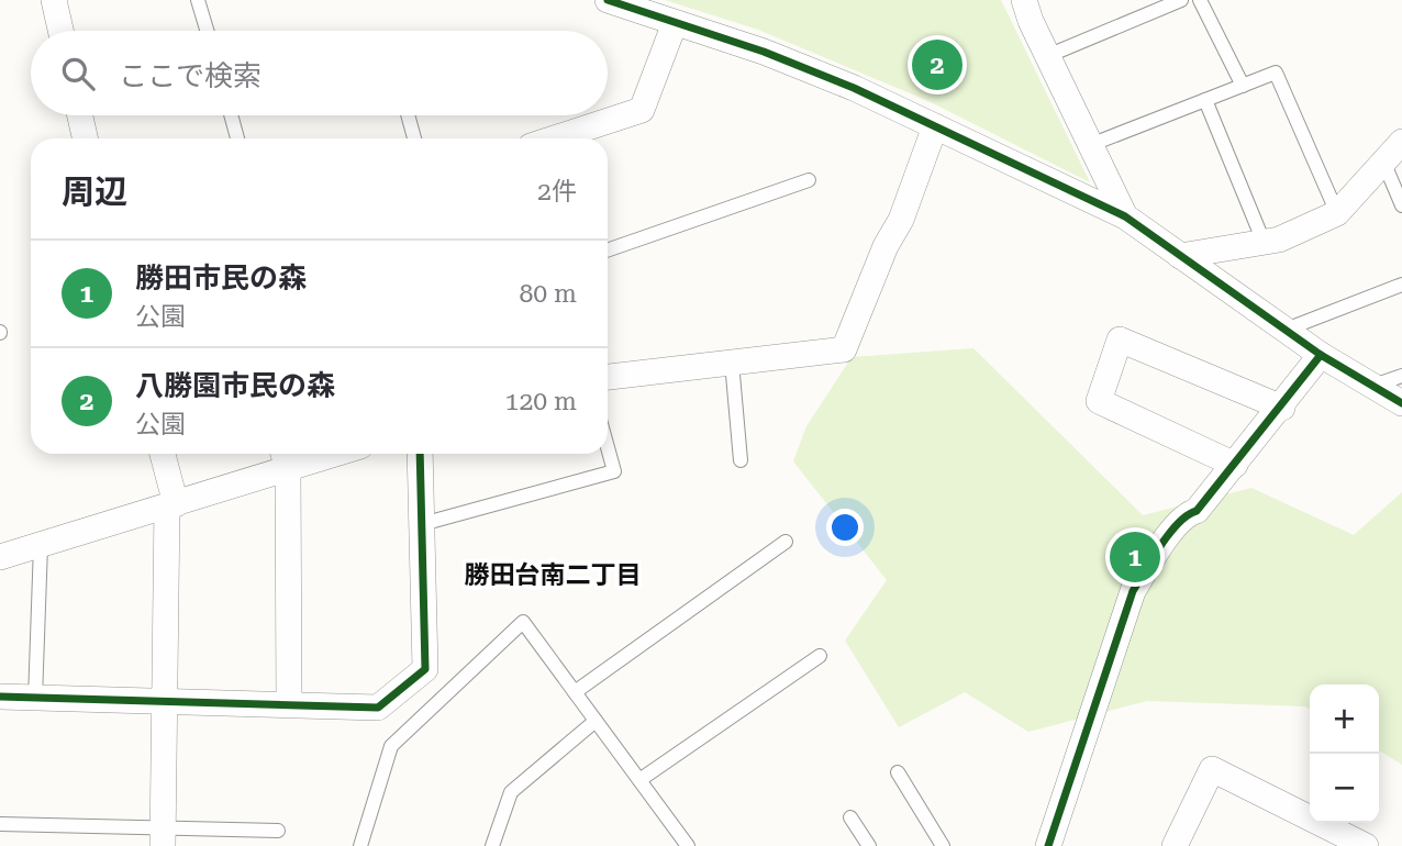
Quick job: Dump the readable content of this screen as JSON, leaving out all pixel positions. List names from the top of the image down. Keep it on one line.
{"districts":["勝田台南二丁目"],"page":{"search":"ここで検索","pins":["2","1"],"heading":["周辺","2件"],"list":[{"mark":"1","name":"勝田市民の森","note":"公園","value":"80 m"},{"mark":"2","name":"八勝園市民の森","note":"公園","value":"120 m"}],"map_buttons":["+","−"]}}
